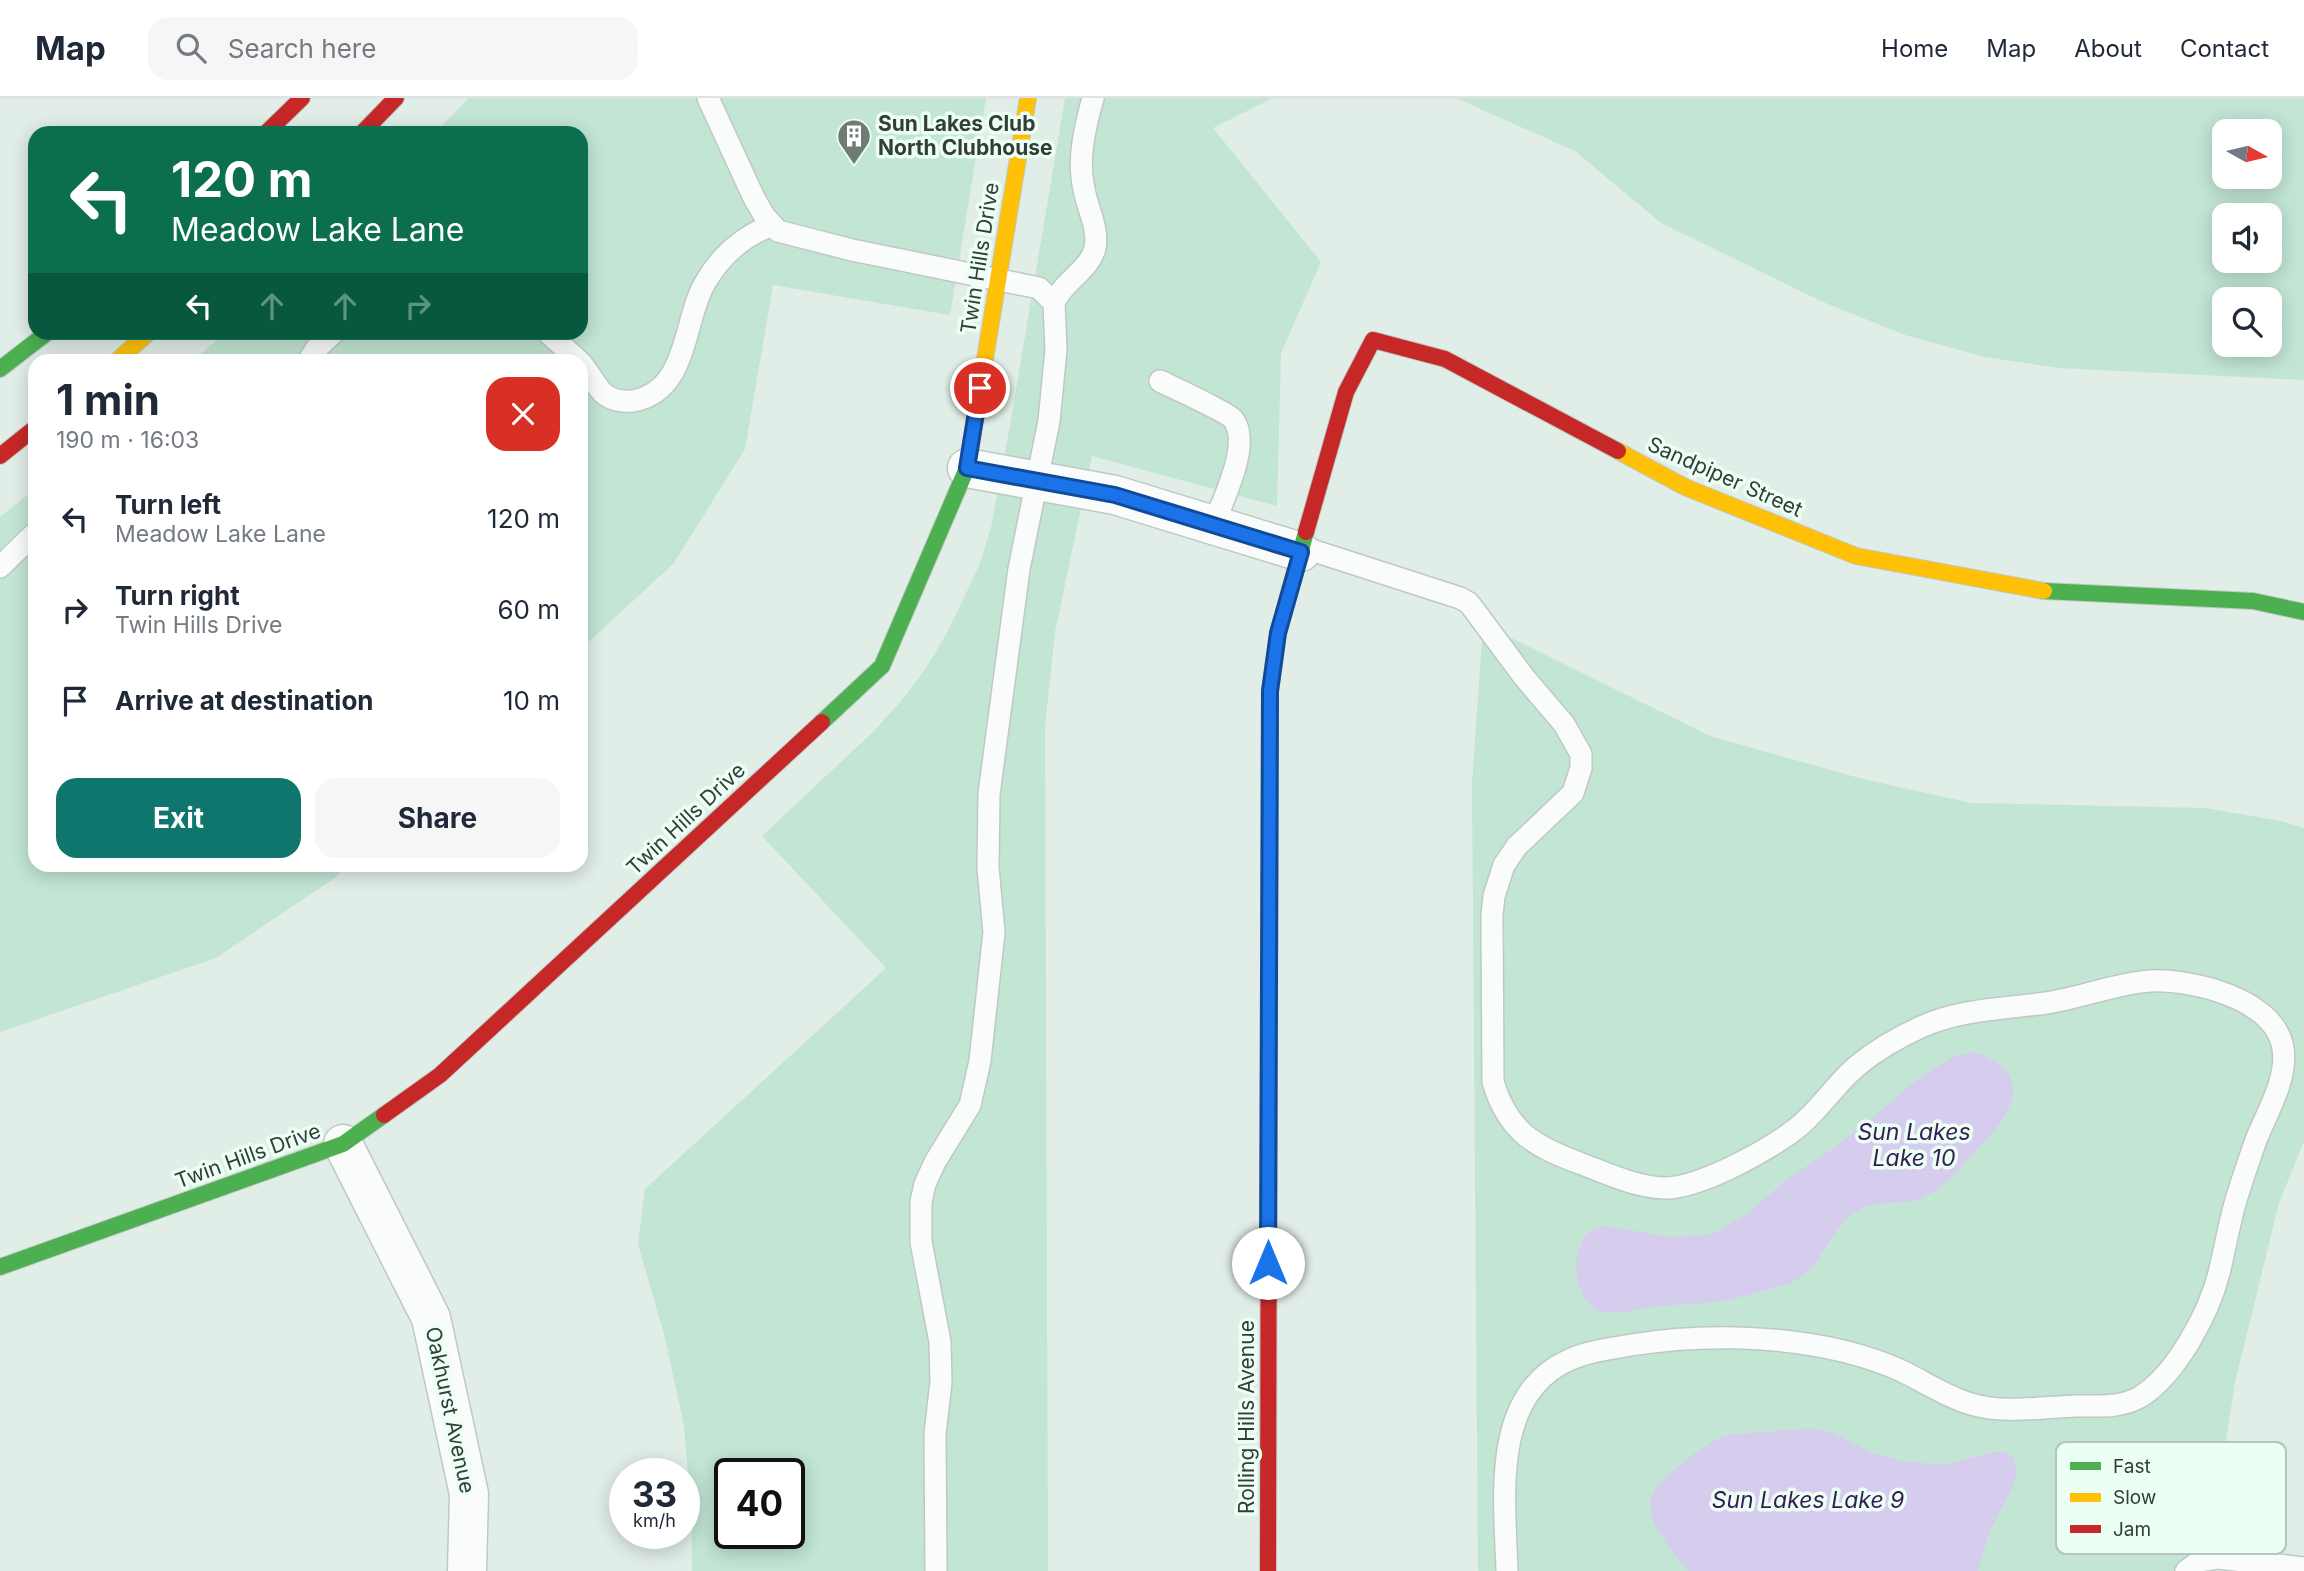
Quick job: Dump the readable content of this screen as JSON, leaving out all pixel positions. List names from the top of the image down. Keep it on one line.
{"streets":{"street":["Twin Hills Drive","Sandpiper Street","Oakhurst Avenue","Rolling Hills Avenue"]},"crossings":[["Twin Hills Drive","Oakhurst Avenue"],["Sandpiper Street","Rolling Hills Avenue"]],"water":["Sun Lakes Lake 10","Sun Lakes Lake 9"],"places":{"building":["Sun Lakes Club North Clubhouse"]},"legend":["Fast","Slow","Jam"],"north":"right","page":{"header":"Map","search":"Search here","nav":["Home","Map","About","Contact"],"turn":["120 m","Meadow Lake Lane"],"heading":["1 min","190 m · 16:03"],"list":[{"name":"Turn left","note":"Meadow Lake Lane","value":"120 m"},{"name":"Turn right","note":"Twin Hills Drive","value":"60 m"},{"name":"Arrive at destination","value":"10 m"}],"buttons":["Exit","Share"],"speed":"33 km/h","limit":"40"}}
